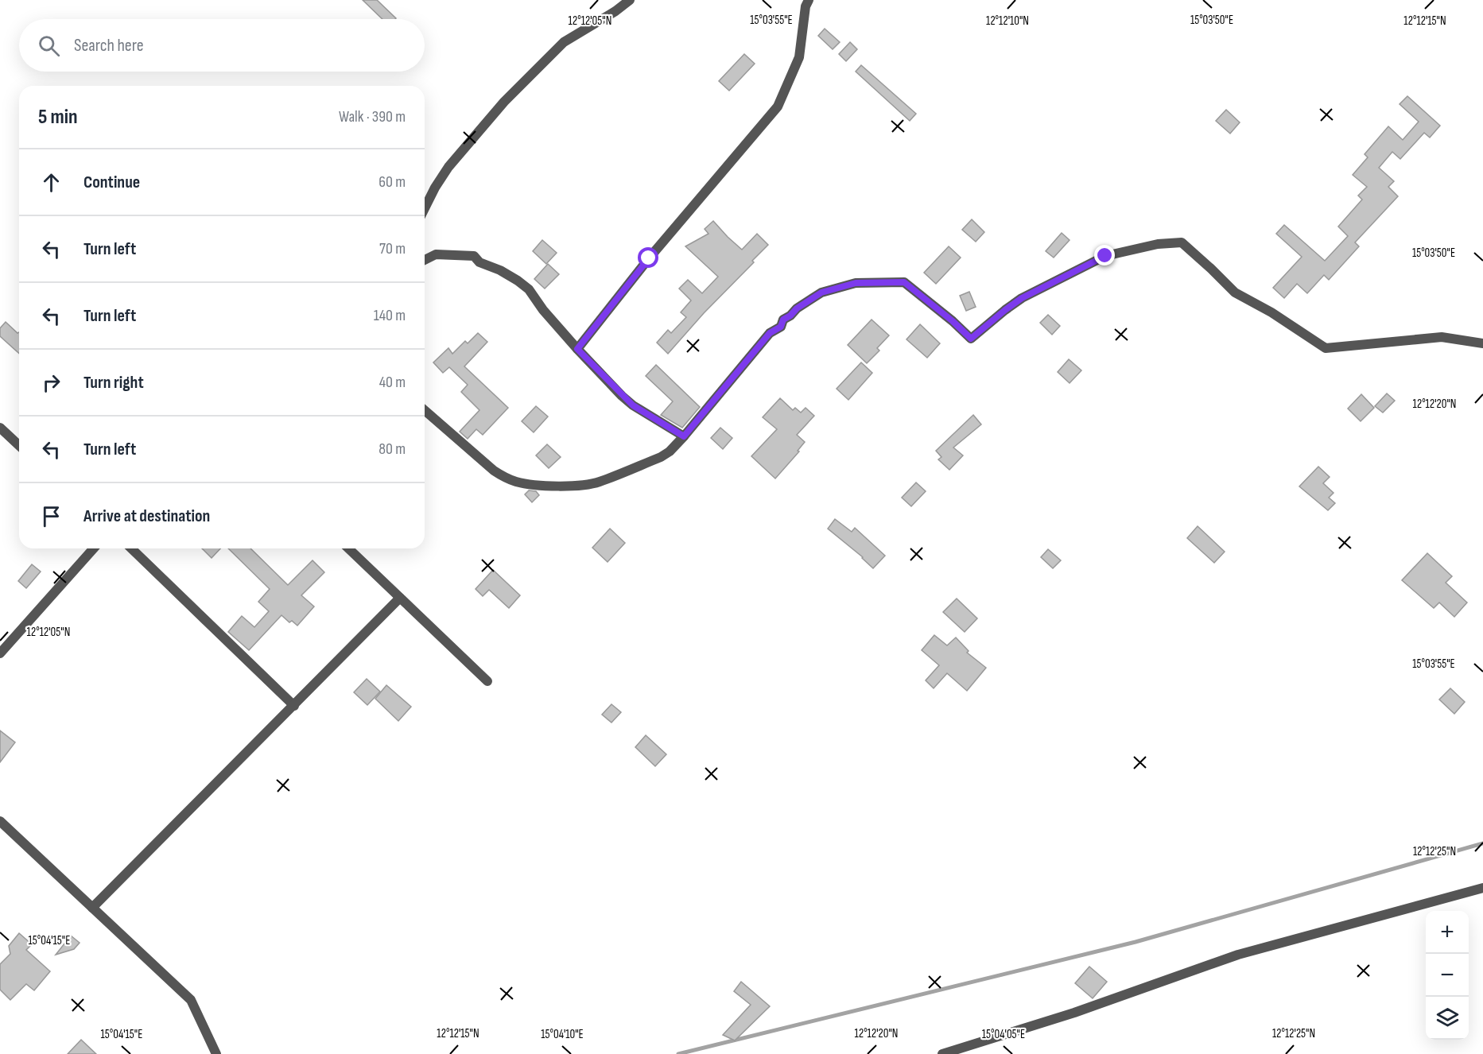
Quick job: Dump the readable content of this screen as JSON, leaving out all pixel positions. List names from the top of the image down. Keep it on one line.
{"page":{"search":"Search here","heading":["5 min","Walk · 390 m"],"list":[["Continue","60 m"],["Turn left","70 m"],["Turn left","140 m"],["Turn right","40 m"],["Turn left","80 m"],"Arrive at destination"],"map_buttons":["+","−"]},"coordinates":["15°03'55\"E","15°03'50\"E","12°12'05\"N","12°12'10\"N","12°12'15\"N","12°12'20\"N","12°12'25\"N","15°04'15\"E","15°04'10\"E","15°04'05\"E"]}
